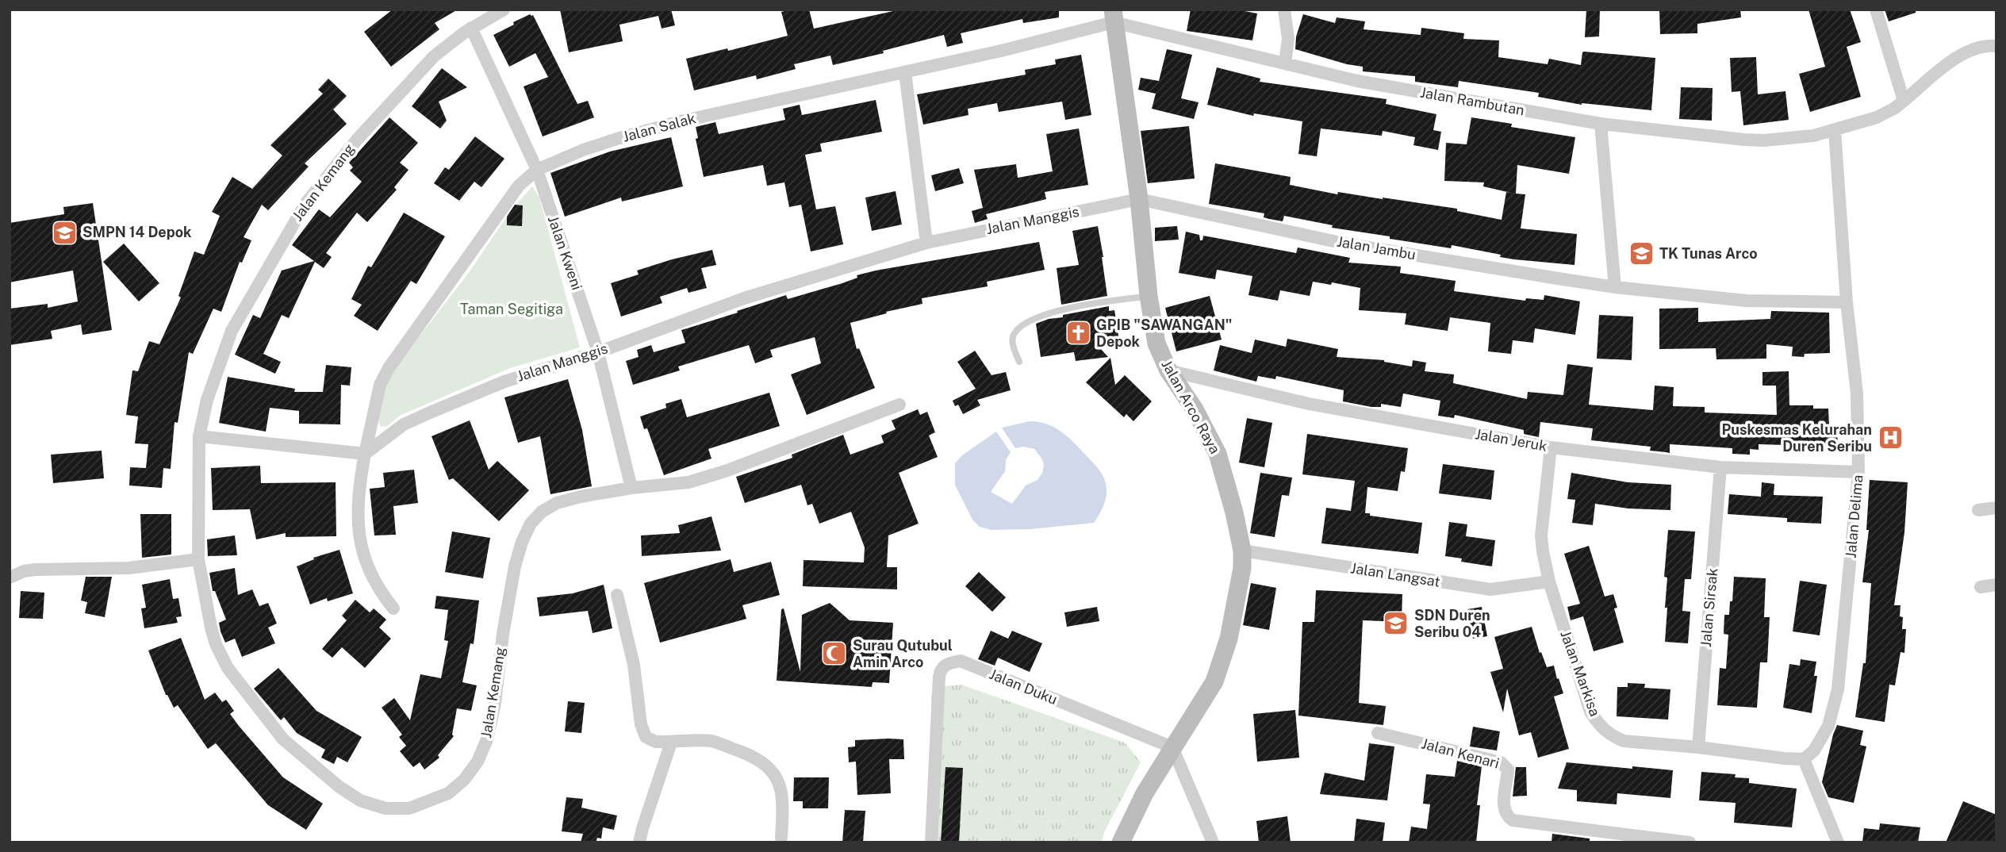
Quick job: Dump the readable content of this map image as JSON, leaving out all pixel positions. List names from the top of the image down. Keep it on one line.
{"streets":{"main road":["Jalan Arco Raya"],"street":["Jalan Rambutan","Jalan Salak","Jalan Kemang","Jalan Manggis","Jalan Jambu","Jalan Kweni","Jalan Jeruk","Jalan Delima","Jalan Langsat","Jalan Sirsak","Jalan Markisa","Jalan Duku","Jalan Kenari"]},"crossings":[["Jalan Rambutan","Jalan Salak"],["Jalan Rambutan","Jalan Arco Raya"],["Jalan Rambutan","Jalan Delima"],["Jalan Salak","Jalan Manggis"],["Jalan Salak","Jalan Kweni"],["Jalan Salak","Jalan Arco Raya"],["Jalan Kemang","Jalan Kweni"],["Jalan Manggis","Jalan Jambu"],["Jalan Manggis","Jalan Kweni"],["Jalan Manggis","Jalan Arco Raya"],["Jalan Jambu","Jalan Arco Raya"],["Jalan Jambu","Jalan Delima"],["Jalan Arco Raya","Jalan Jeruk"],["Jalan Arco Raya","Jalan Langsat"],["Jalan Arco Raya","Jalan Duku"],["Jalan Jeruk","Jalan Delima"],["Jalan Jeruk","Jalan Sirsak"],["Jalan Jeruk","Jalan Markisa"],["Jalan Delima","Jalan Markisa"],["Jalan Langsat","Jalan Markisa"],["Jalan Sirsak","Jalan Markisa"]],"parks":["Taman Segitiga"],"places":{"school or university":["SMPN 14 Depok","TK Tunas Arco","SDN Duren Seribu 04"],"church":["GPIB \"SAWANGAN\" Depok"],"hospital":["Puskesmas Kelurahan Duren Seribu"],"mosque":["Surau Qutubul Amin Arco"]}}
